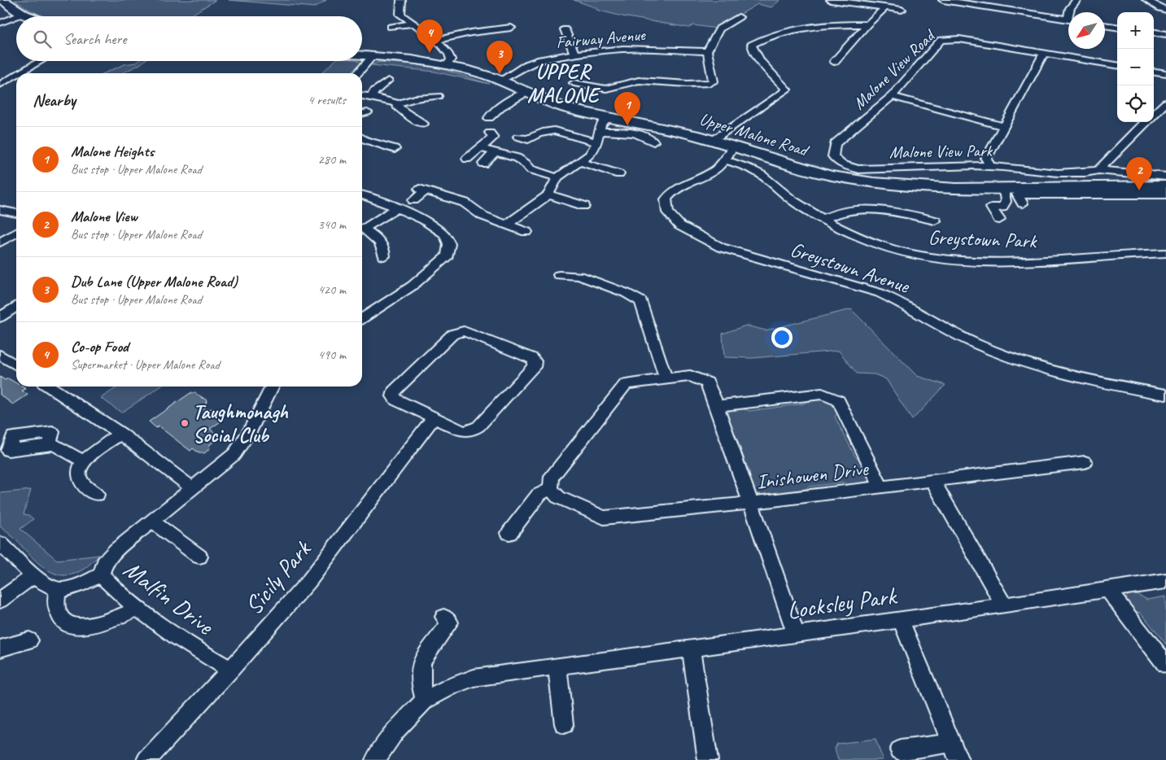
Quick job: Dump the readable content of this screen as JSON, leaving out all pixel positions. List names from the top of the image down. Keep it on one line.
{"streets":{"main road":["Upper Malone Road"],"street":["Fairway Avenue","Malone View Road","Malone View Park","Greystown Park","Greystown Avenue","Inishowen Drive","Sicily Park","Malfin Drive","Locksley Park"]},"crossings":[["Fairway Avenue","Upper Malone Road"],["Malone View Road","Malone View Park"],["Upper Malone Road","Greystown Avenue"],["Greystown Park","Greystown Avenue"],["Sicily Park","Malfin Drive"]],"districts":["UPPER MALONE"],"places":["Taughmonagh Social Club"],"north":"bottom left","page":{"map_buttons":["+","−"],"search":"Search here","pins":["4","3","1","2"],"heading":["Nearby","4 results"],"list":[{"mark":"1","name":"Malone Heights","note":"Bus stop · Upper Malone Road","value":"280 m"},{"mark":"2","name":"Malone View","note":"Bus stop · Upper Malone Road","value":"340 m"},{"mark":"3","name":"Dub Lane (Upper Malone Road)","note":"Bus stop · Upper Malone Road","value":"420 m"},{"mark":"4","name":"Co-op Food","note":"Supermarket · Upper Malone Road","value":"490 m"}]}}
